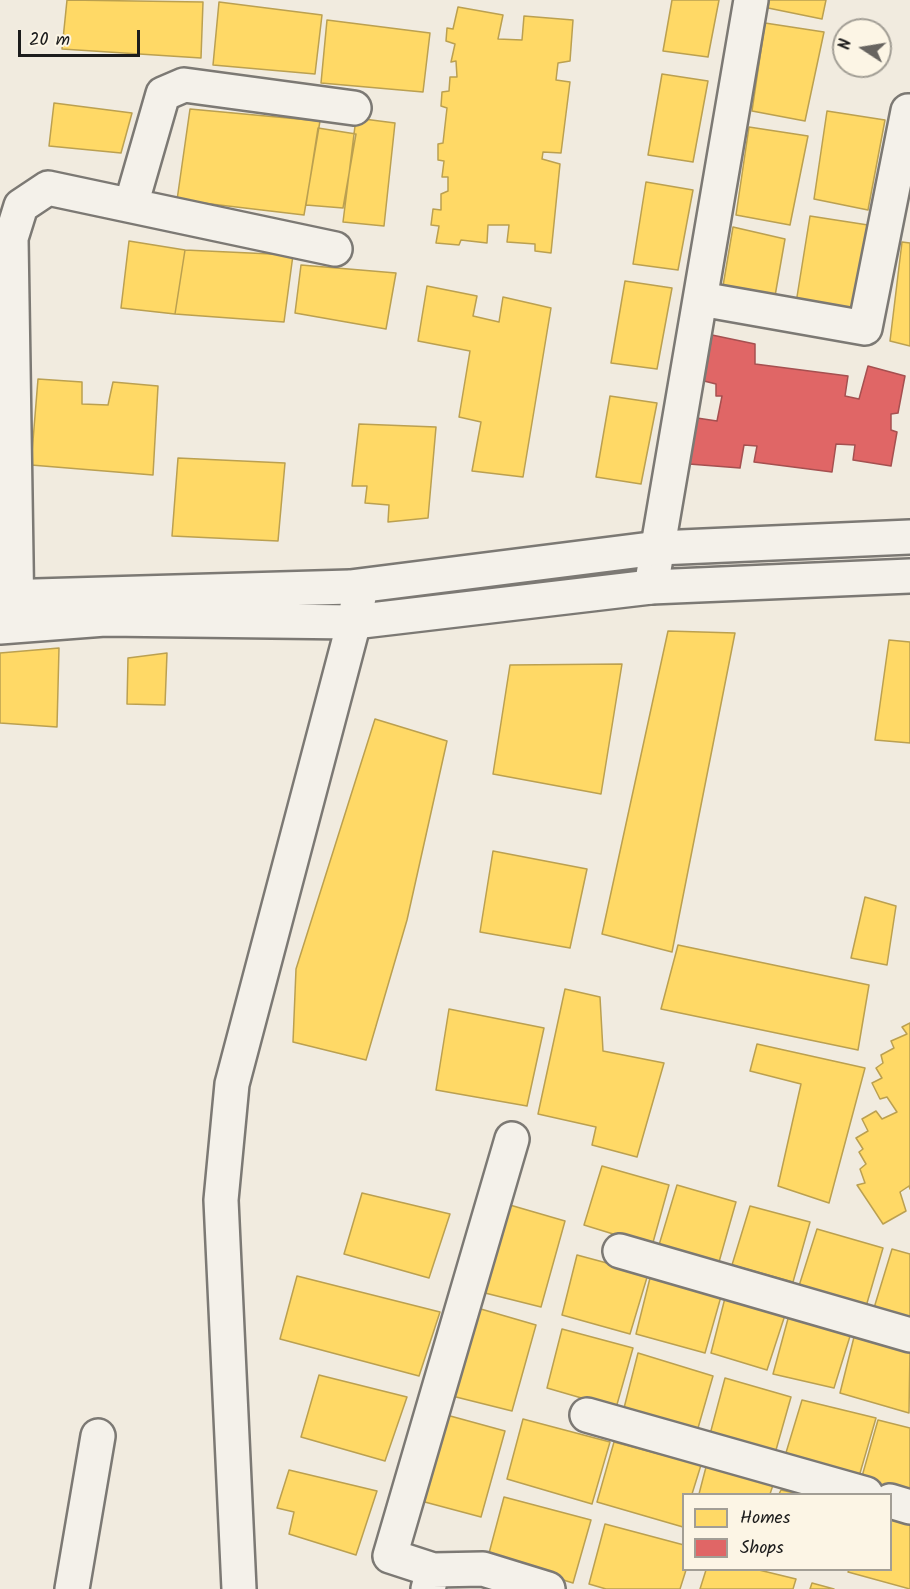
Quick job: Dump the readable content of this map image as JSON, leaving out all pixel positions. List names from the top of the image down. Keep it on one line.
{"legend":["Homes","Shops"],"scale_bar":"20 m","north":"left"}
